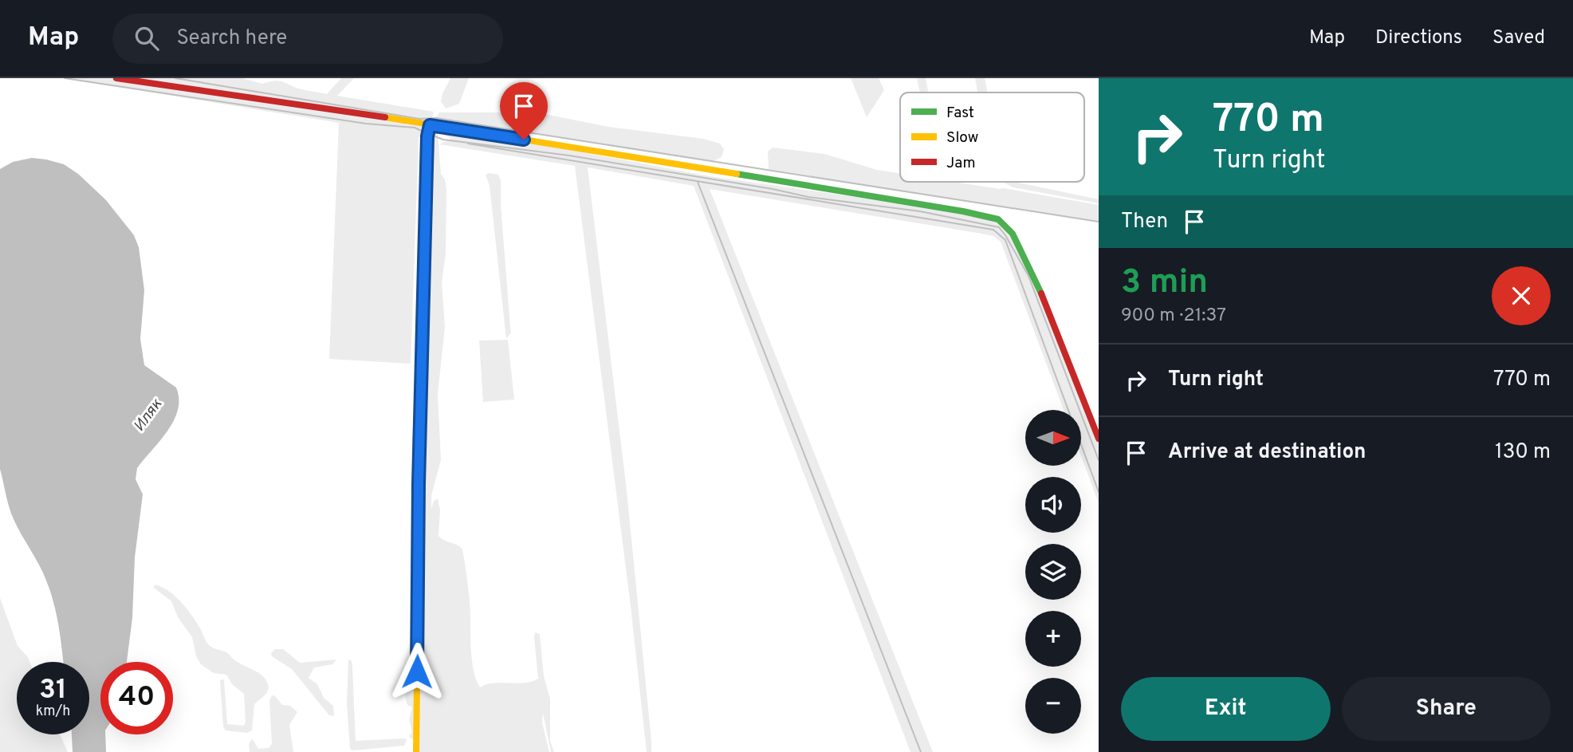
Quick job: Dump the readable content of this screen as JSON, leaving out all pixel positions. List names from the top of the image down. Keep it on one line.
{"water":["Иляк"],"legend":["Fast","Slow","Jam"],"north":"right","page":{"header":"Map","search":"Search here","nav":["Map","Directions","Saved"],"turn":["770 m","Turn right"],"then":"Then","heading":["3 min","900 m · 21:37"],"list":[{"name":"Turn right","value":"770 m"},{"name":"Arrive at destination","value":"130 m"}],"map_buttons":["+","−"],"speed":"31 km/h","limit":"40","buttons":["Exit","Share"]}}
